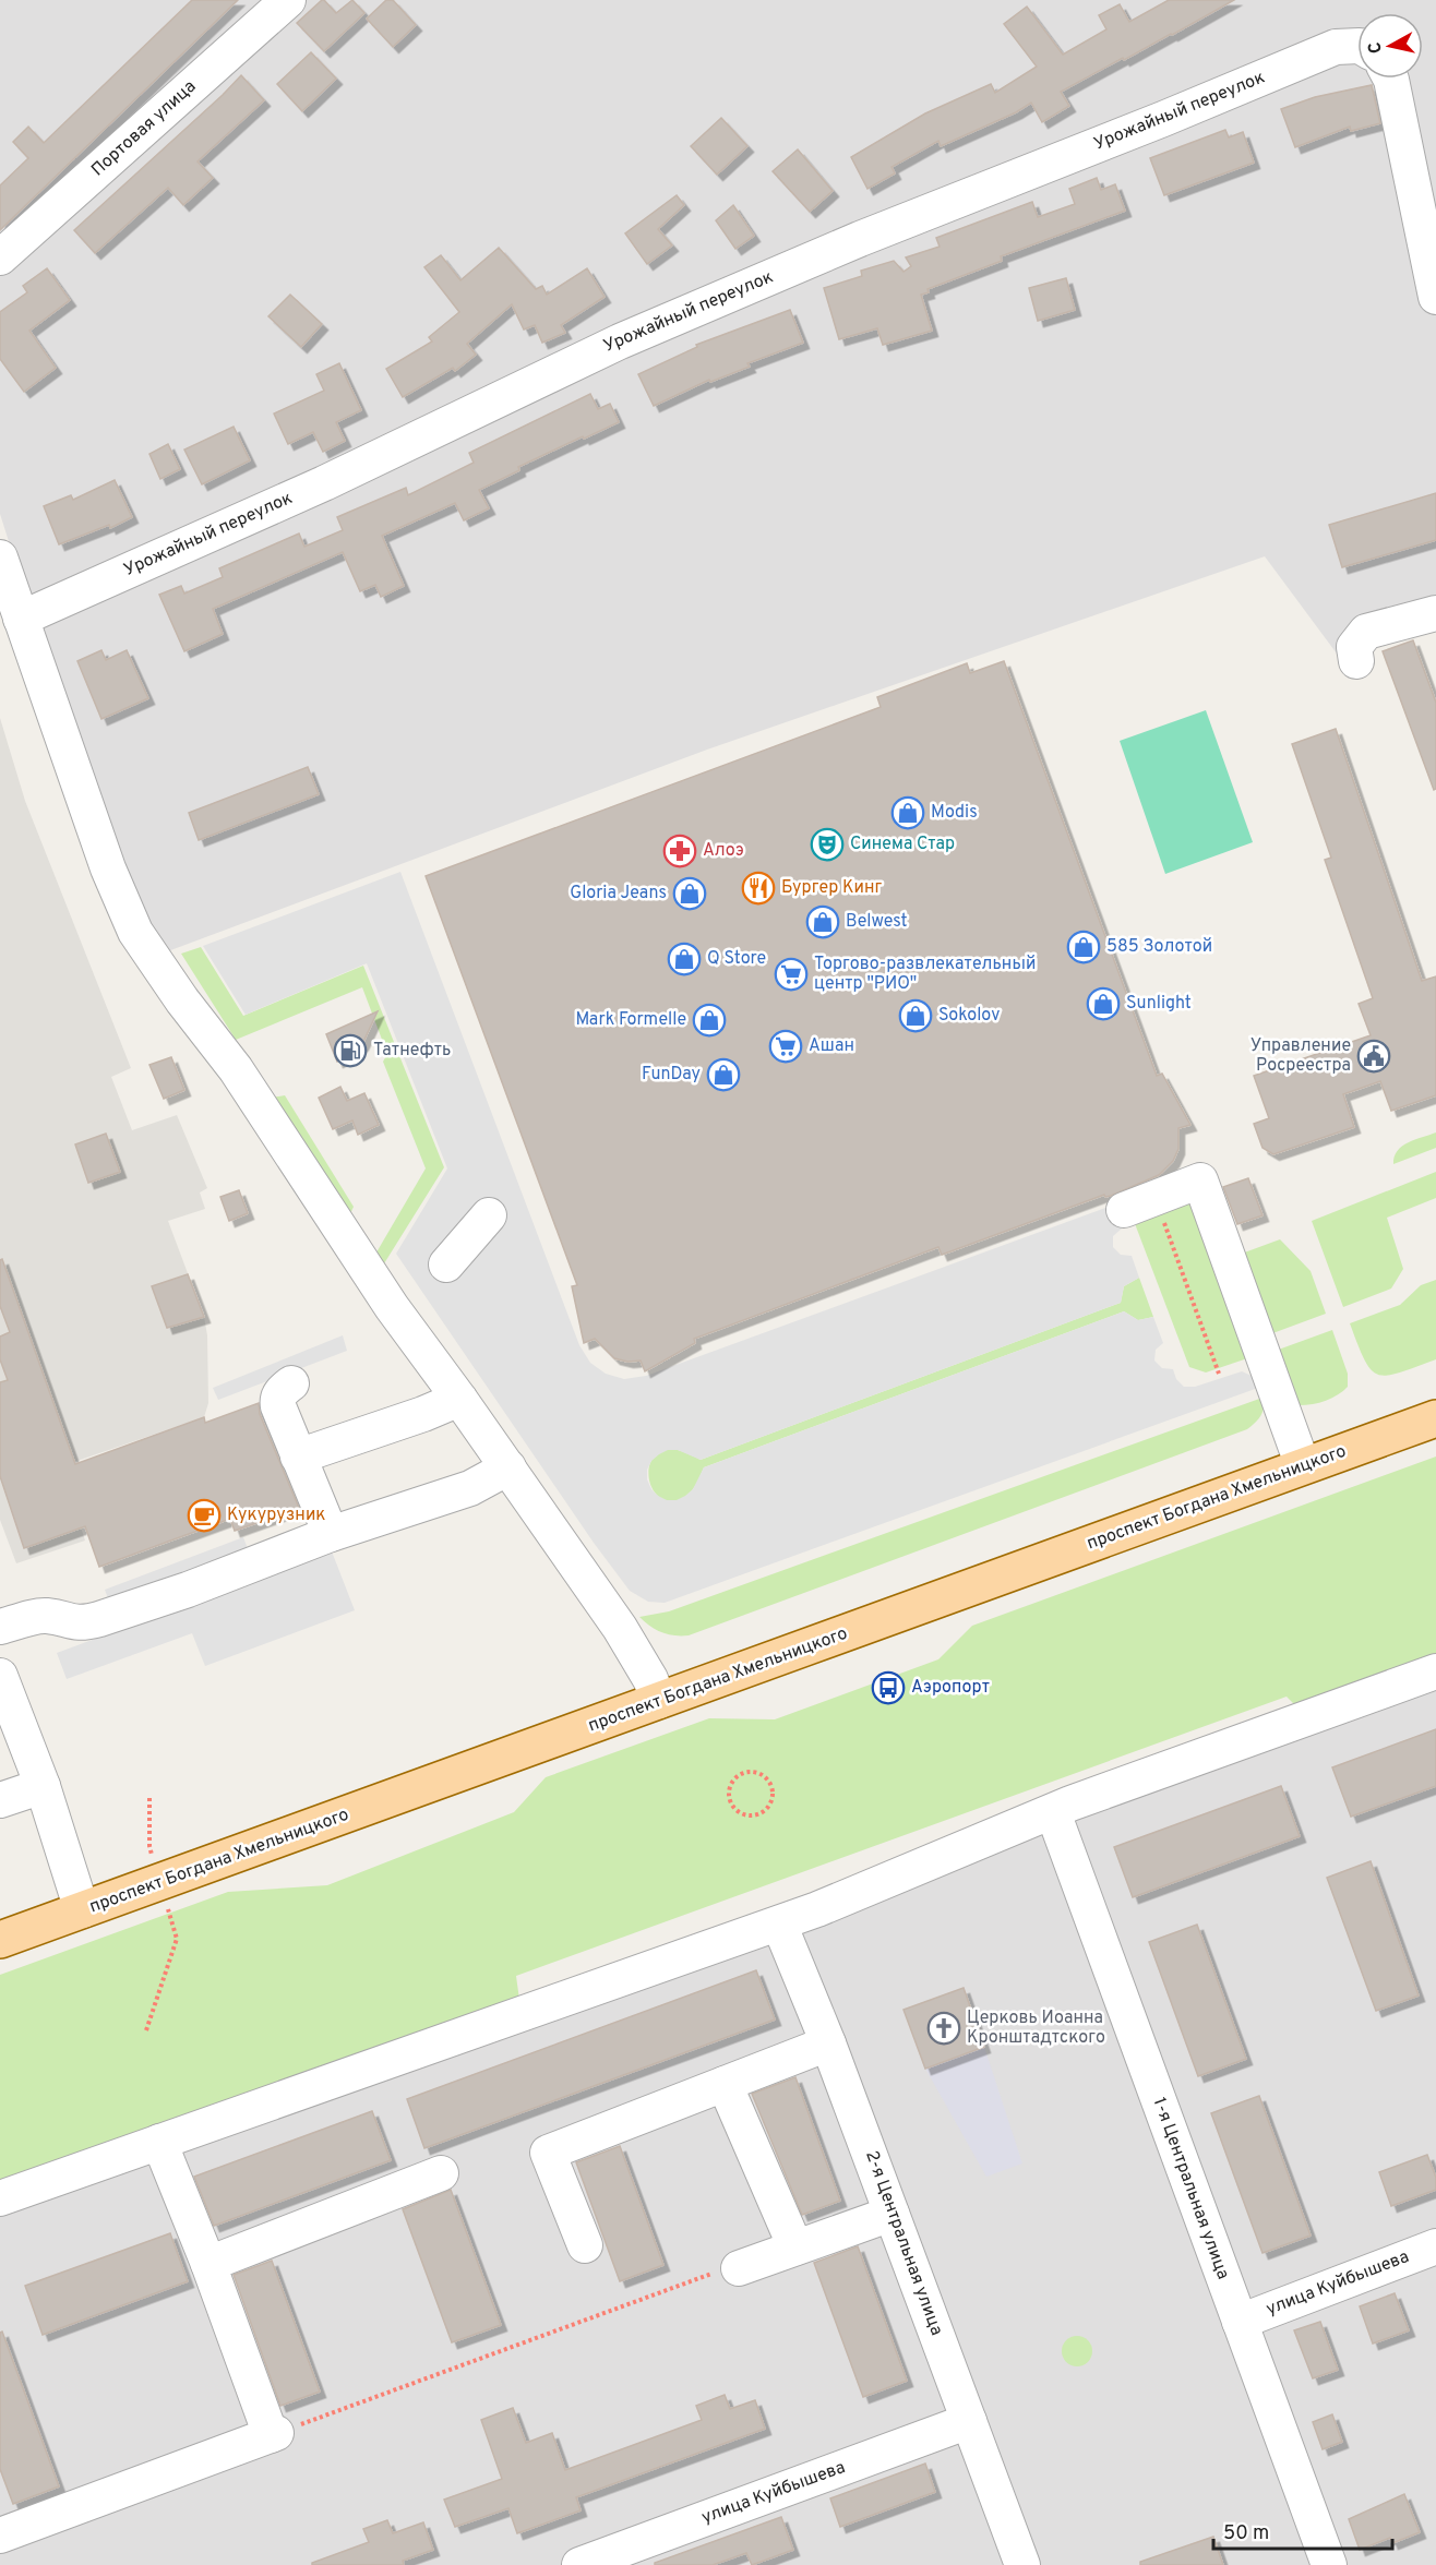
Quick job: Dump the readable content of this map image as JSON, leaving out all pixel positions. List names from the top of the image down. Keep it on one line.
{"streets":{"main road":["проспект Богдана Хмельницкого"],"street":["Урожайный переулок","Портовая улица","1-я Центральная улица","2-я Центральная улица","улица Куйбышева"]},"crossings":[["1-я Центральная улица","улица Куйбышева"],["2-я Центральная улица","улица Куйбышева"]],"places":{"shop":["Modis","Gloria Jeans","Belwest","585 Золотой","Q Store","Sunlight","Sokolov","Mark Formelle","FunDay"],"theatre":["Синема Стар"],"pharmacy":["Алоэ"],"restaurant":["Бургер Кинг"],"supermarket":["Торгово-развлекательный центр \"РИО\"","Ашан"],"fuel station":["Татнефть"],"public building":["Управление Росреестра"],"cafe":["Кукурузник"],"bus stop":["Аэропорт"],"church":["Церковь Иоанна Кронштадтского"]},"scale_bar":"50 m","north":"left"}
